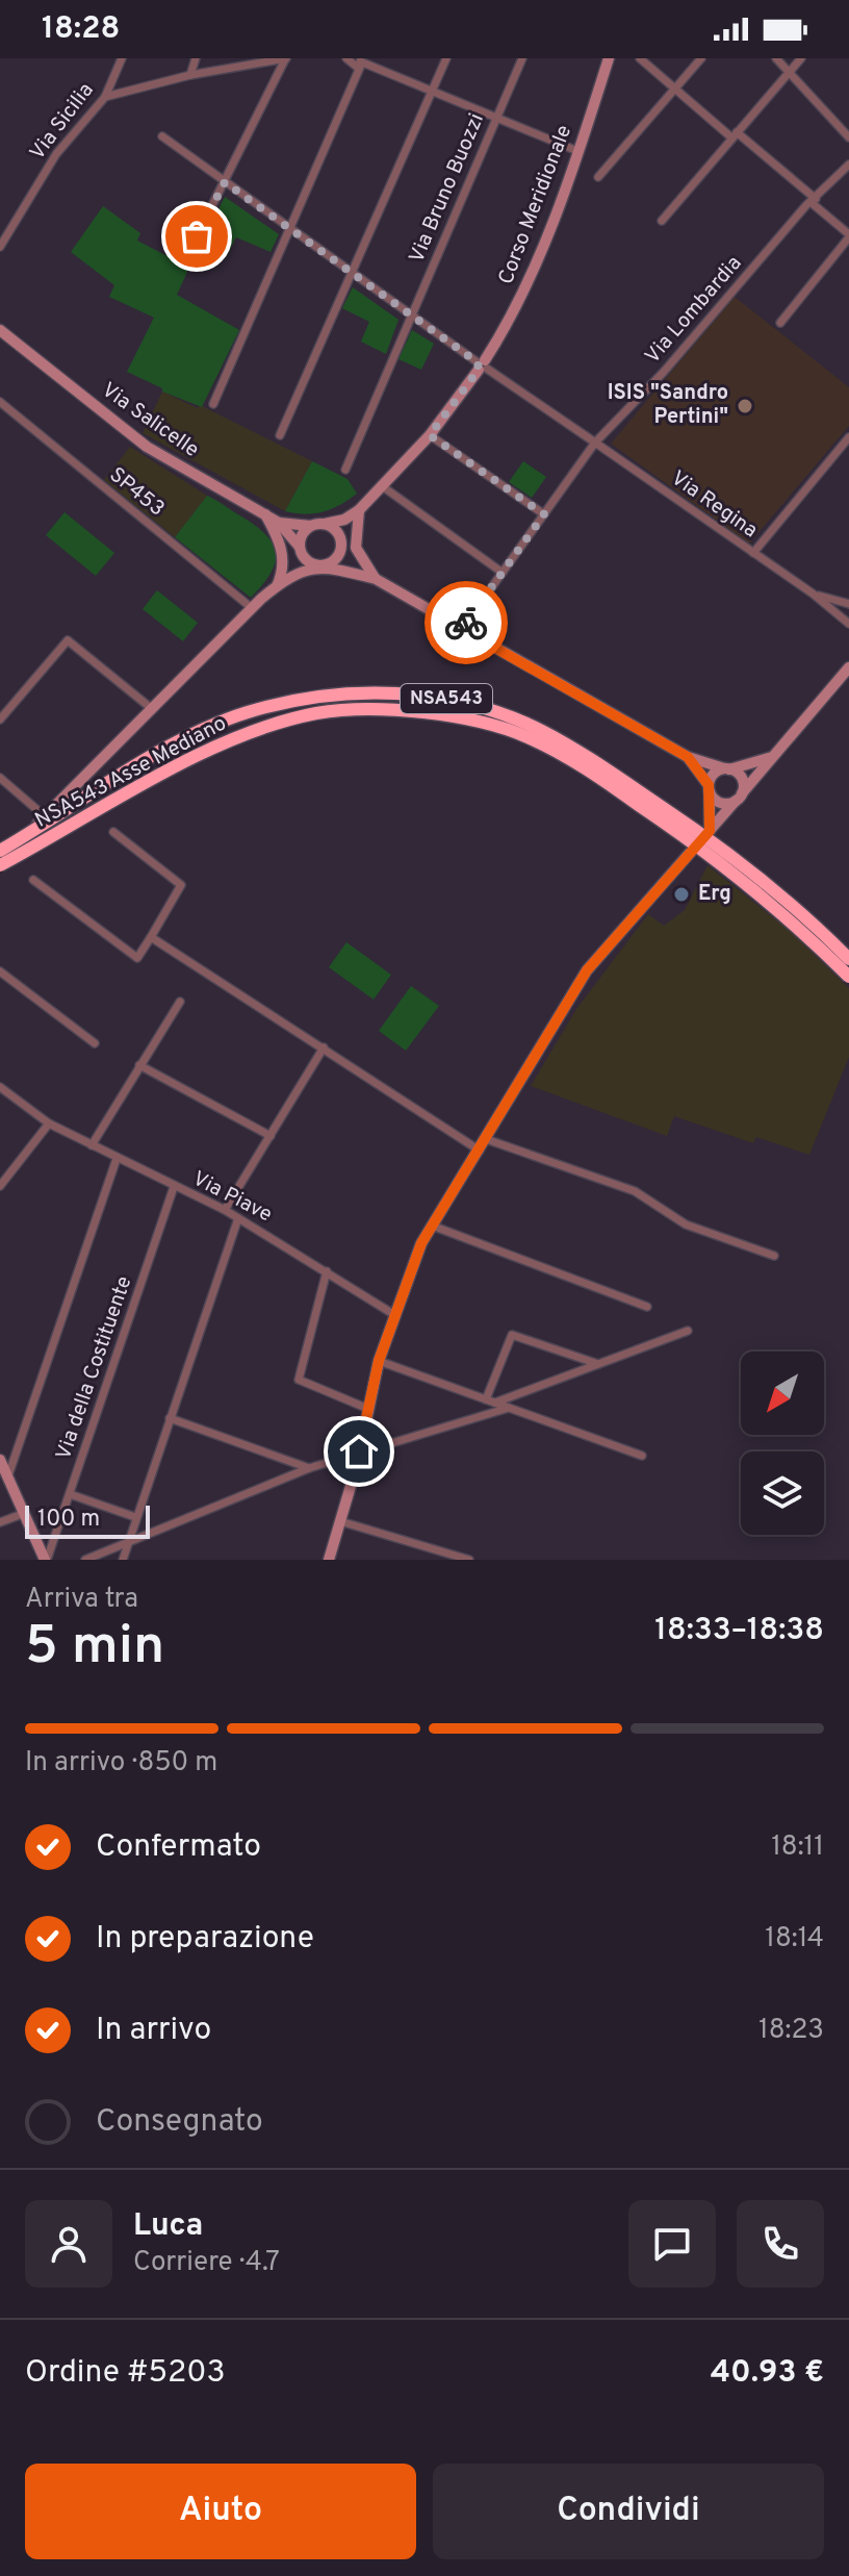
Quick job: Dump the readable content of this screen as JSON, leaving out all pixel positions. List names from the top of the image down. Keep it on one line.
{"streets":{"highway":["NSA543","NSA543 Asse Mediano"],"street":["Via Sicilia","Via Bruno Buozzi","Corso Meridionale","Via Lombardia","Via Salicelle","SP453","Via Regina","Via Piave","Via della Costituente"]},"crossings":[["Via Lombardia","Via Regina"],["Via Salicelle","SP453"],["Via Piave","Via della Costituente"]],"places":["ISIS \"Sandro Pertini\"","Erg"],"scale_bar":"100 m","north":"bottom left","page":{"status":"18:28","scale":"100 m","heading":["5 min","Arriva tra","18:33–18:38"],"panel":["Luca","Corriere · 4.7","Ordine #5203","40.93 €"],"bar":"In arrivo · 850 m","list":[["Confermato","18:11"],["In preparazione","18:14"],["In arrivo","18:23"],"Consegnato"],"buttons":["Aiuto","Condividi"]}}
